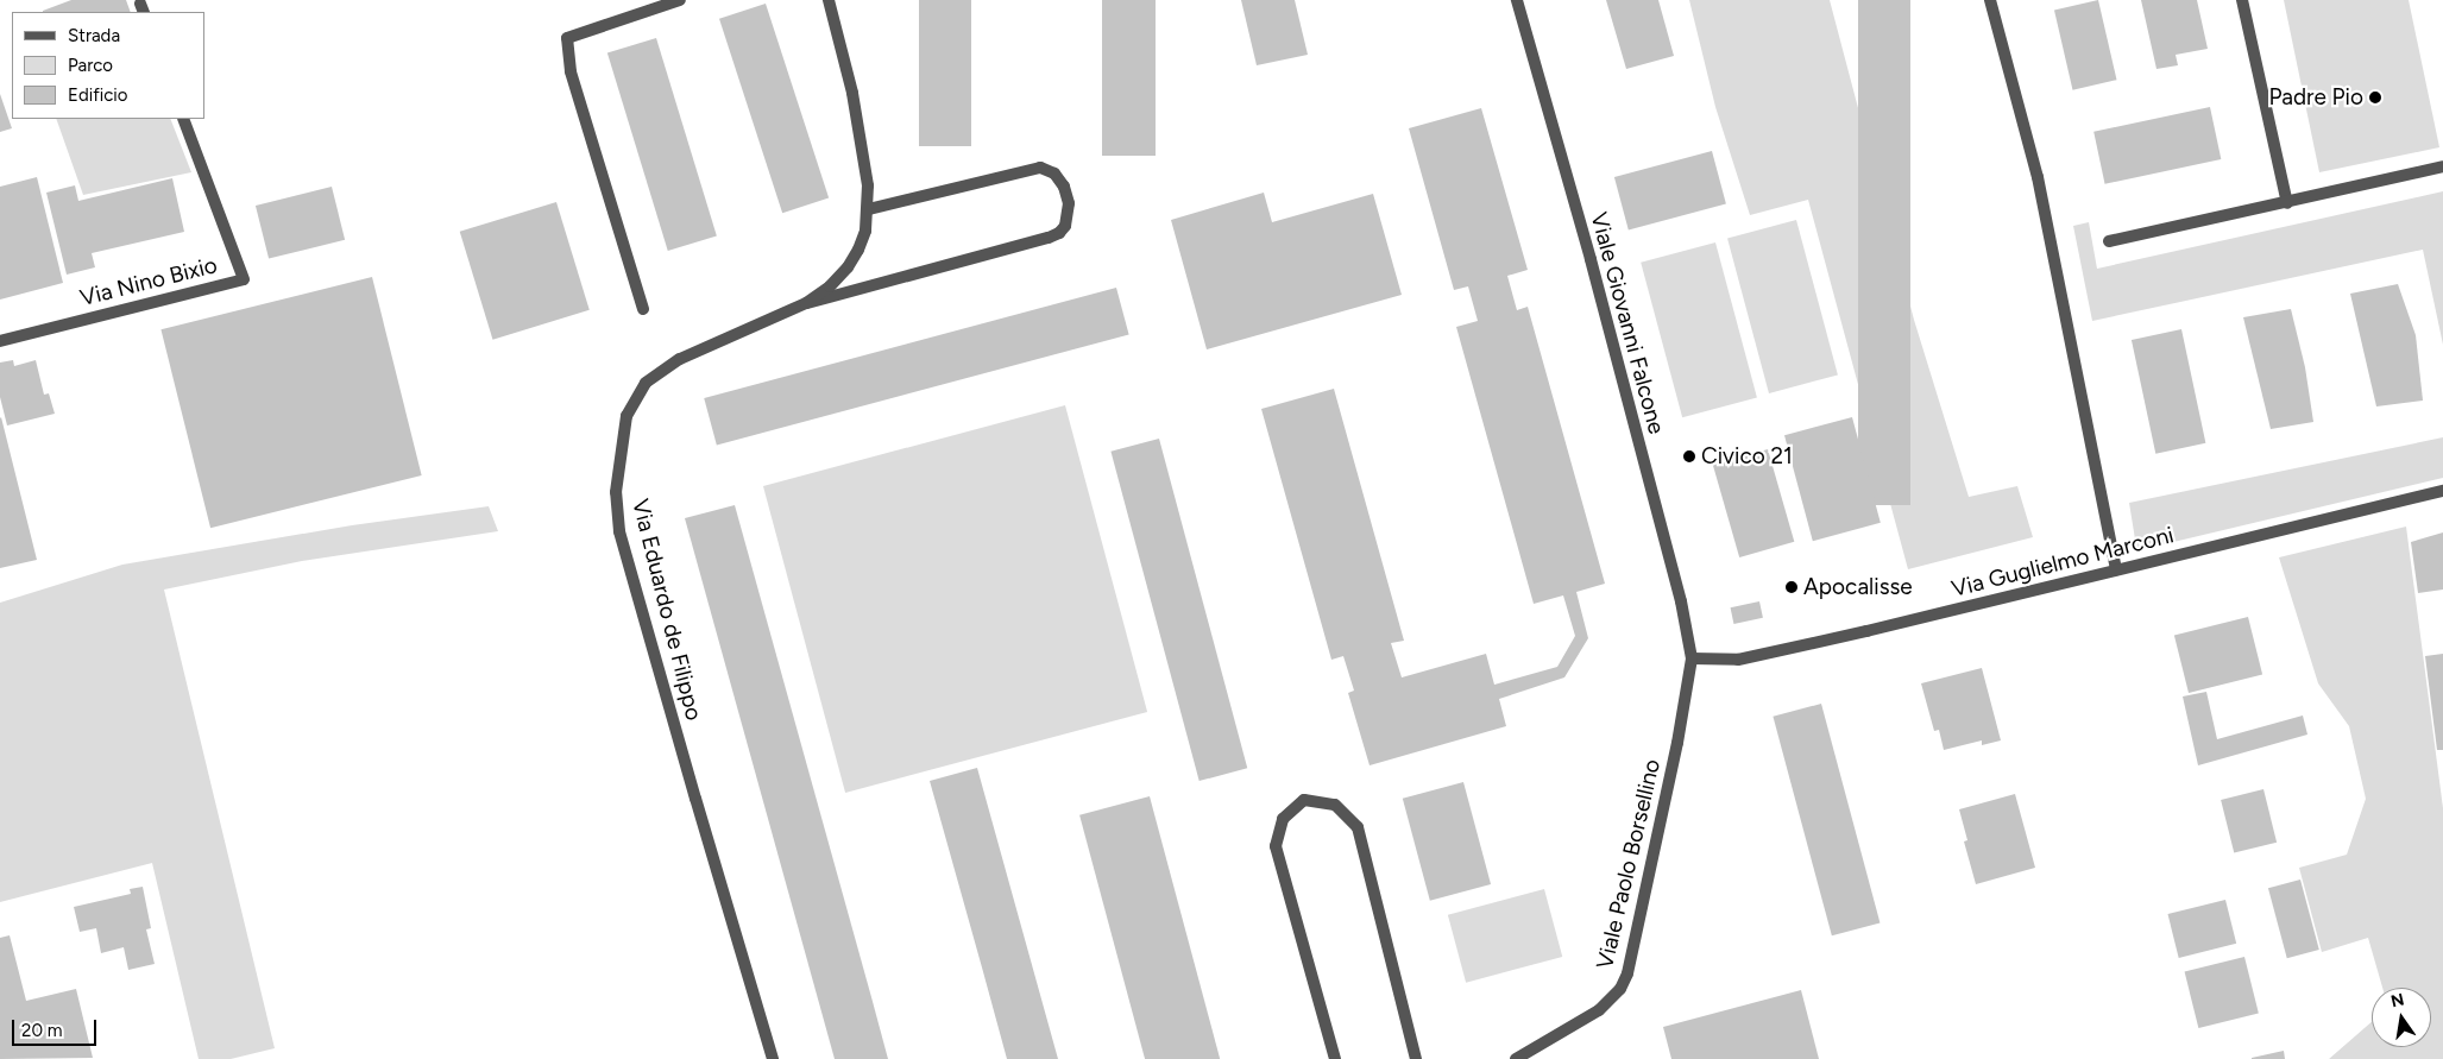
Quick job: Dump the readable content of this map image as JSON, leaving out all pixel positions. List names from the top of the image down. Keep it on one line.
{"streets":{"street":["Via Nino Bixio","Viale Giovanni Falcone","Via Guglielmo Marconi","Via Eduardo de Filippo","Viale Paolo Borsellino"]},"crossings":[["Viale Giovanni Falcone","Via Guglielmo Marconi"],["Viale Giovanni Falcone","Viale Paolo Borsellino"],["Via Guglielmo Marconi","Viale Paolo Borsellino"]],"places":["Padre Pio","Civico 21","Apocalisse"],"legend":["Strada","Parco","Edificio"],"scale_bar":"20 m","north":"top"}
